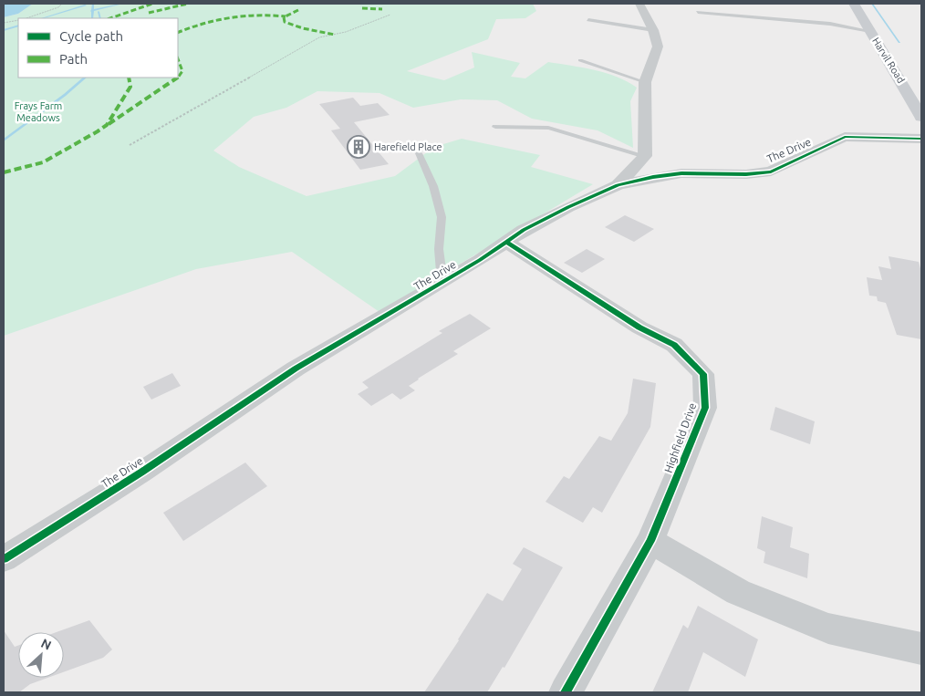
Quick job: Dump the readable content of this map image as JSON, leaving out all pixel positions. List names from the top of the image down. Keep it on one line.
{"streets":{"street":["Harvil Road","The Drive","Highfield Drive"]},"crossings":[["The Drive","Highfield Drive"]],"parks":["Frays Farm Meadows"],"places":{"building":["Harefield Place"]},"legend":["Cycle path","Path"],"north":"top right"}
